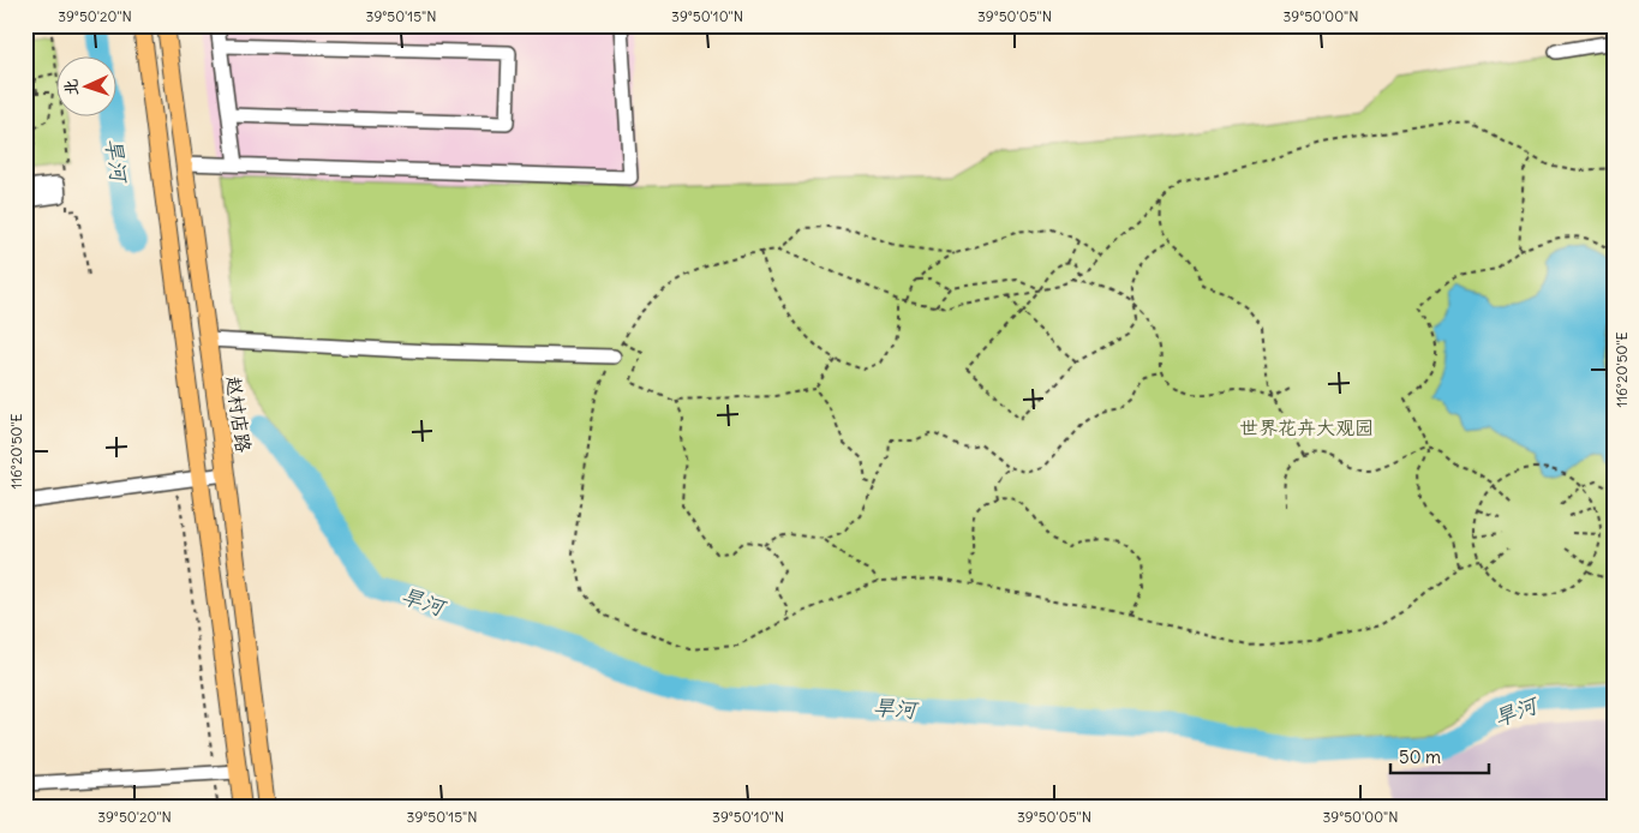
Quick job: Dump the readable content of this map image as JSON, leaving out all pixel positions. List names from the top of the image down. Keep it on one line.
{"streets":{"main road":["赵村店路"]},"water":["旱河"],"parks":["世界花卉大观园"],"scale_bar":"50 m","north":"left","coordinates":["39°50'20\"N","39°50'15\"N","39°50'10\"N","39°50'05\"N","39°50'00\"N","116°20'50\"E"]}
